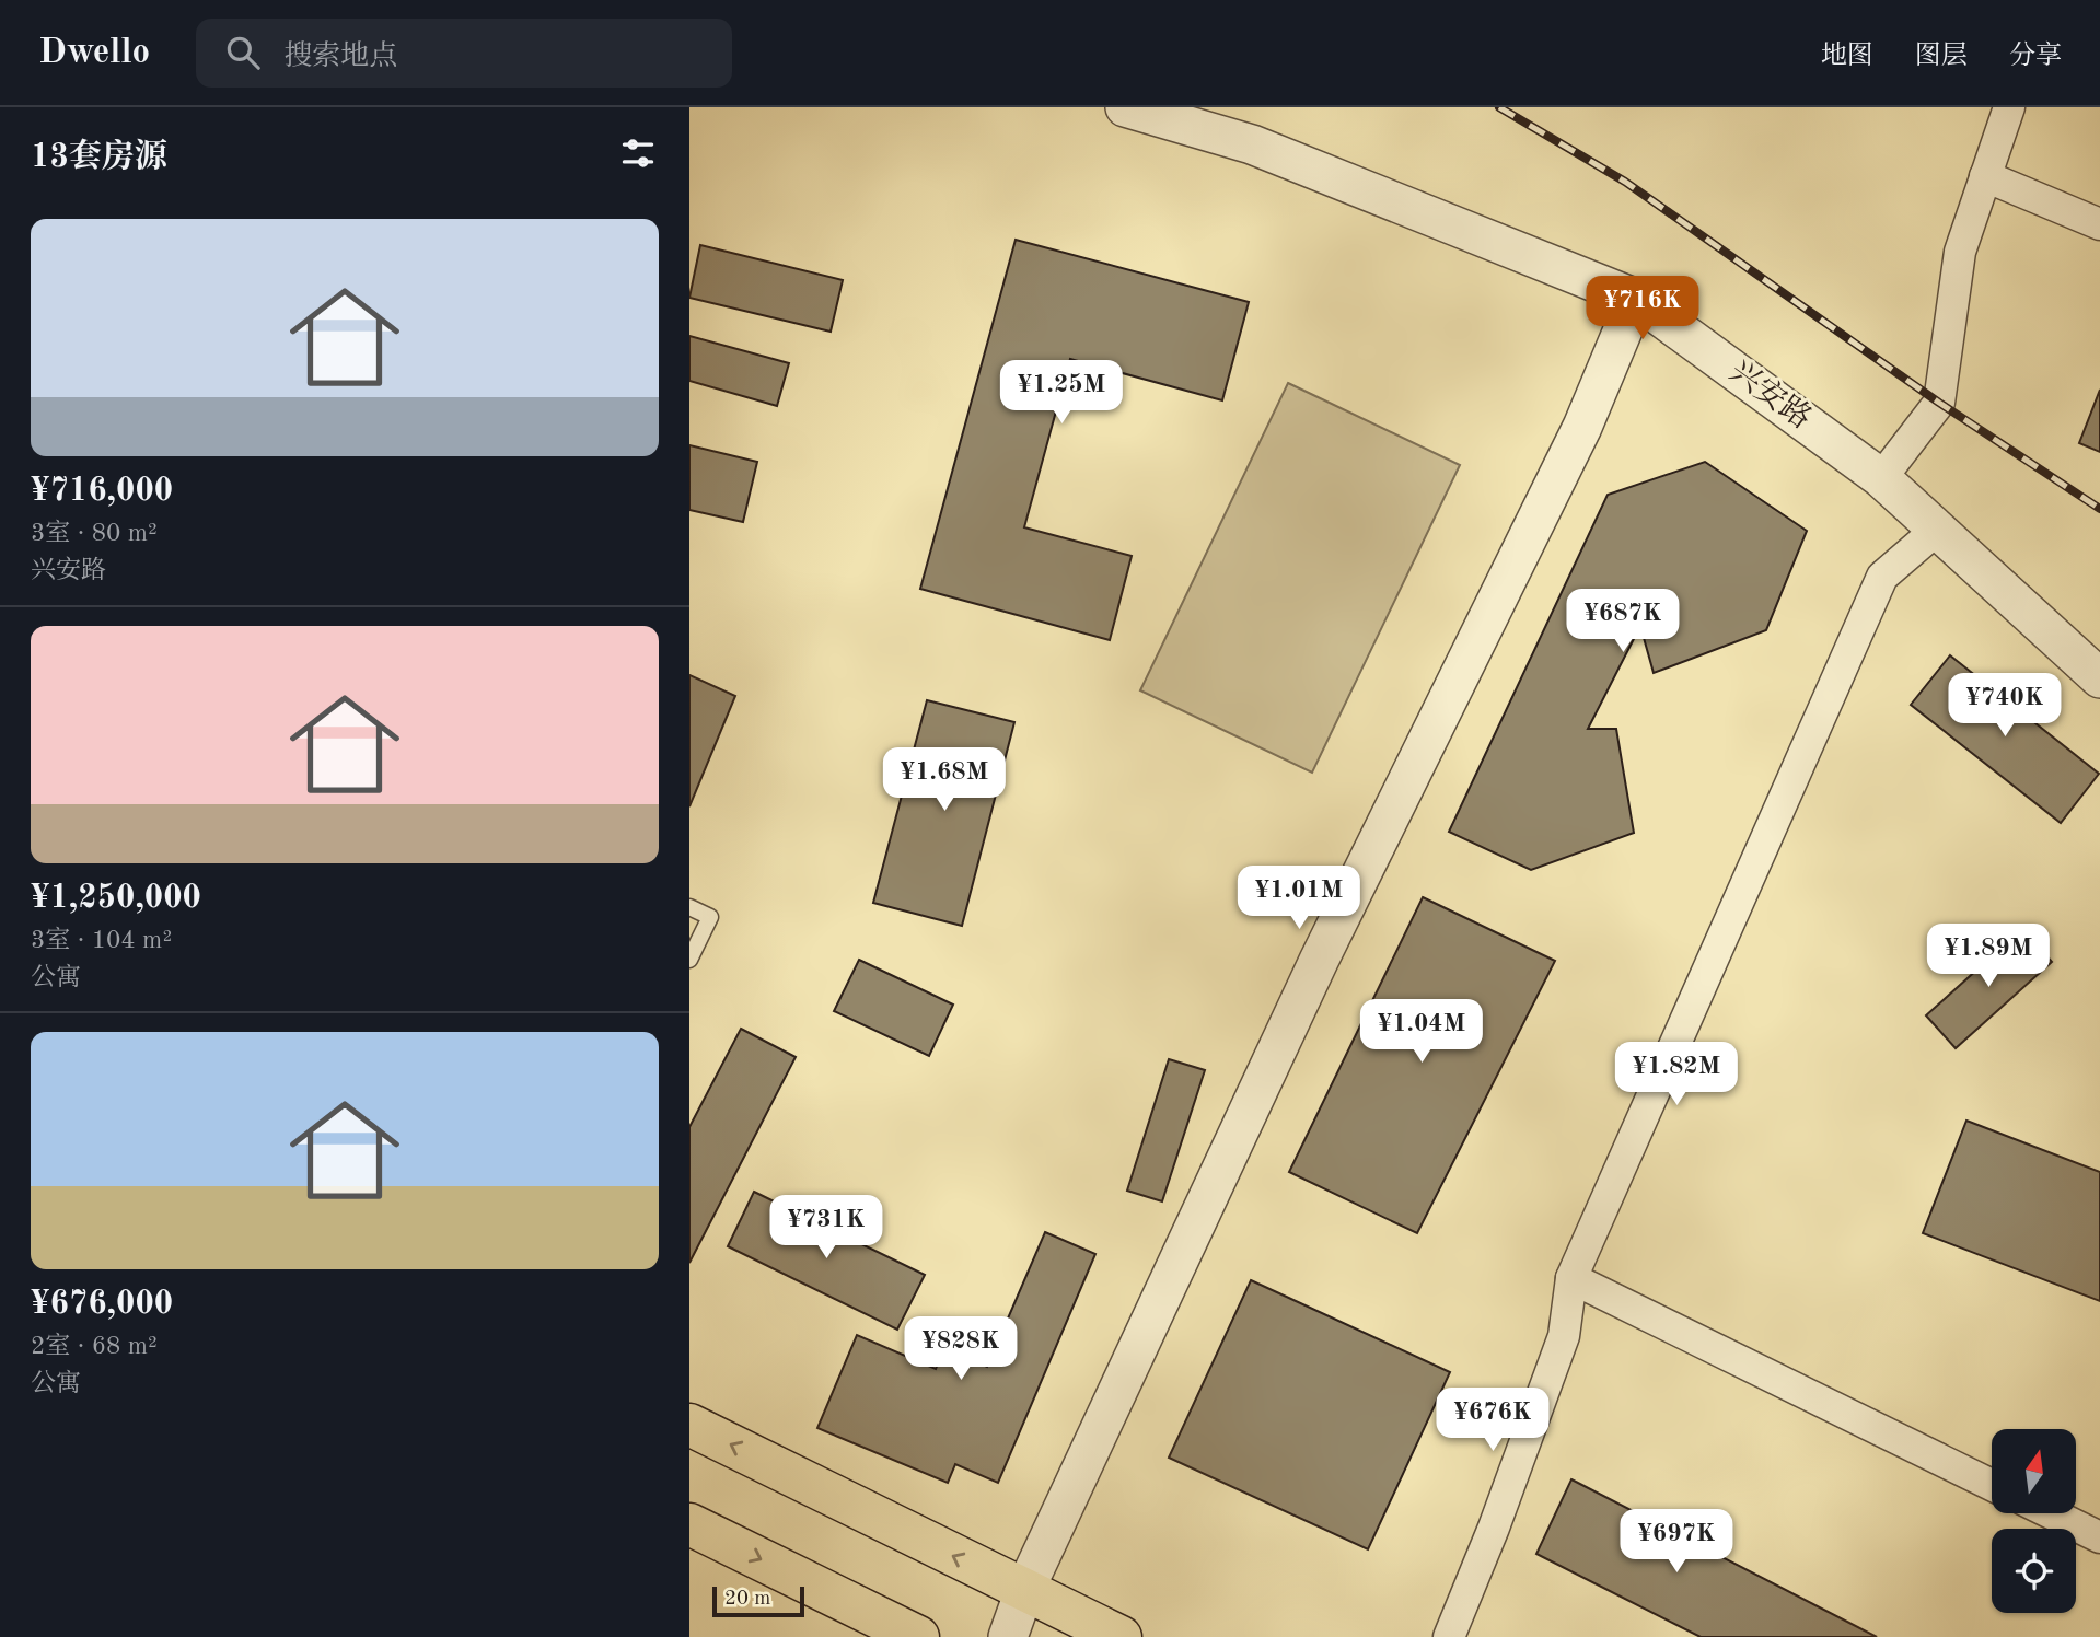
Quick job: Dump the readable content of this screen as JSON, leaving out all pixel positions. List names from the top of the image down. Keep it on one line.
{"streets":{"street":["兴安路"]},"scale_bar":"20 m","north":"top","page":{"header":"Dwello","search":"搜索地点","nav":["地图","图层","分享"],"heading":"13套房源","list":[{"name":"¥716,000","note":"3室 · 80 m² · 兴安路"},{"name":"¥1,250,000","note":"3室 · 104 m² · 公寓"},{"name":"¥676,000","note":"2室 · 68 m² · 公寓"}],"price":["¥716K","¥1.25M","¥687K","¥740K","¥1.68M","¥1.01M","¥1.89M","¥1.04M","¥1.82M","¥731K","¥828K","¥676K","¥697K"],"scale":"20 m"}}
